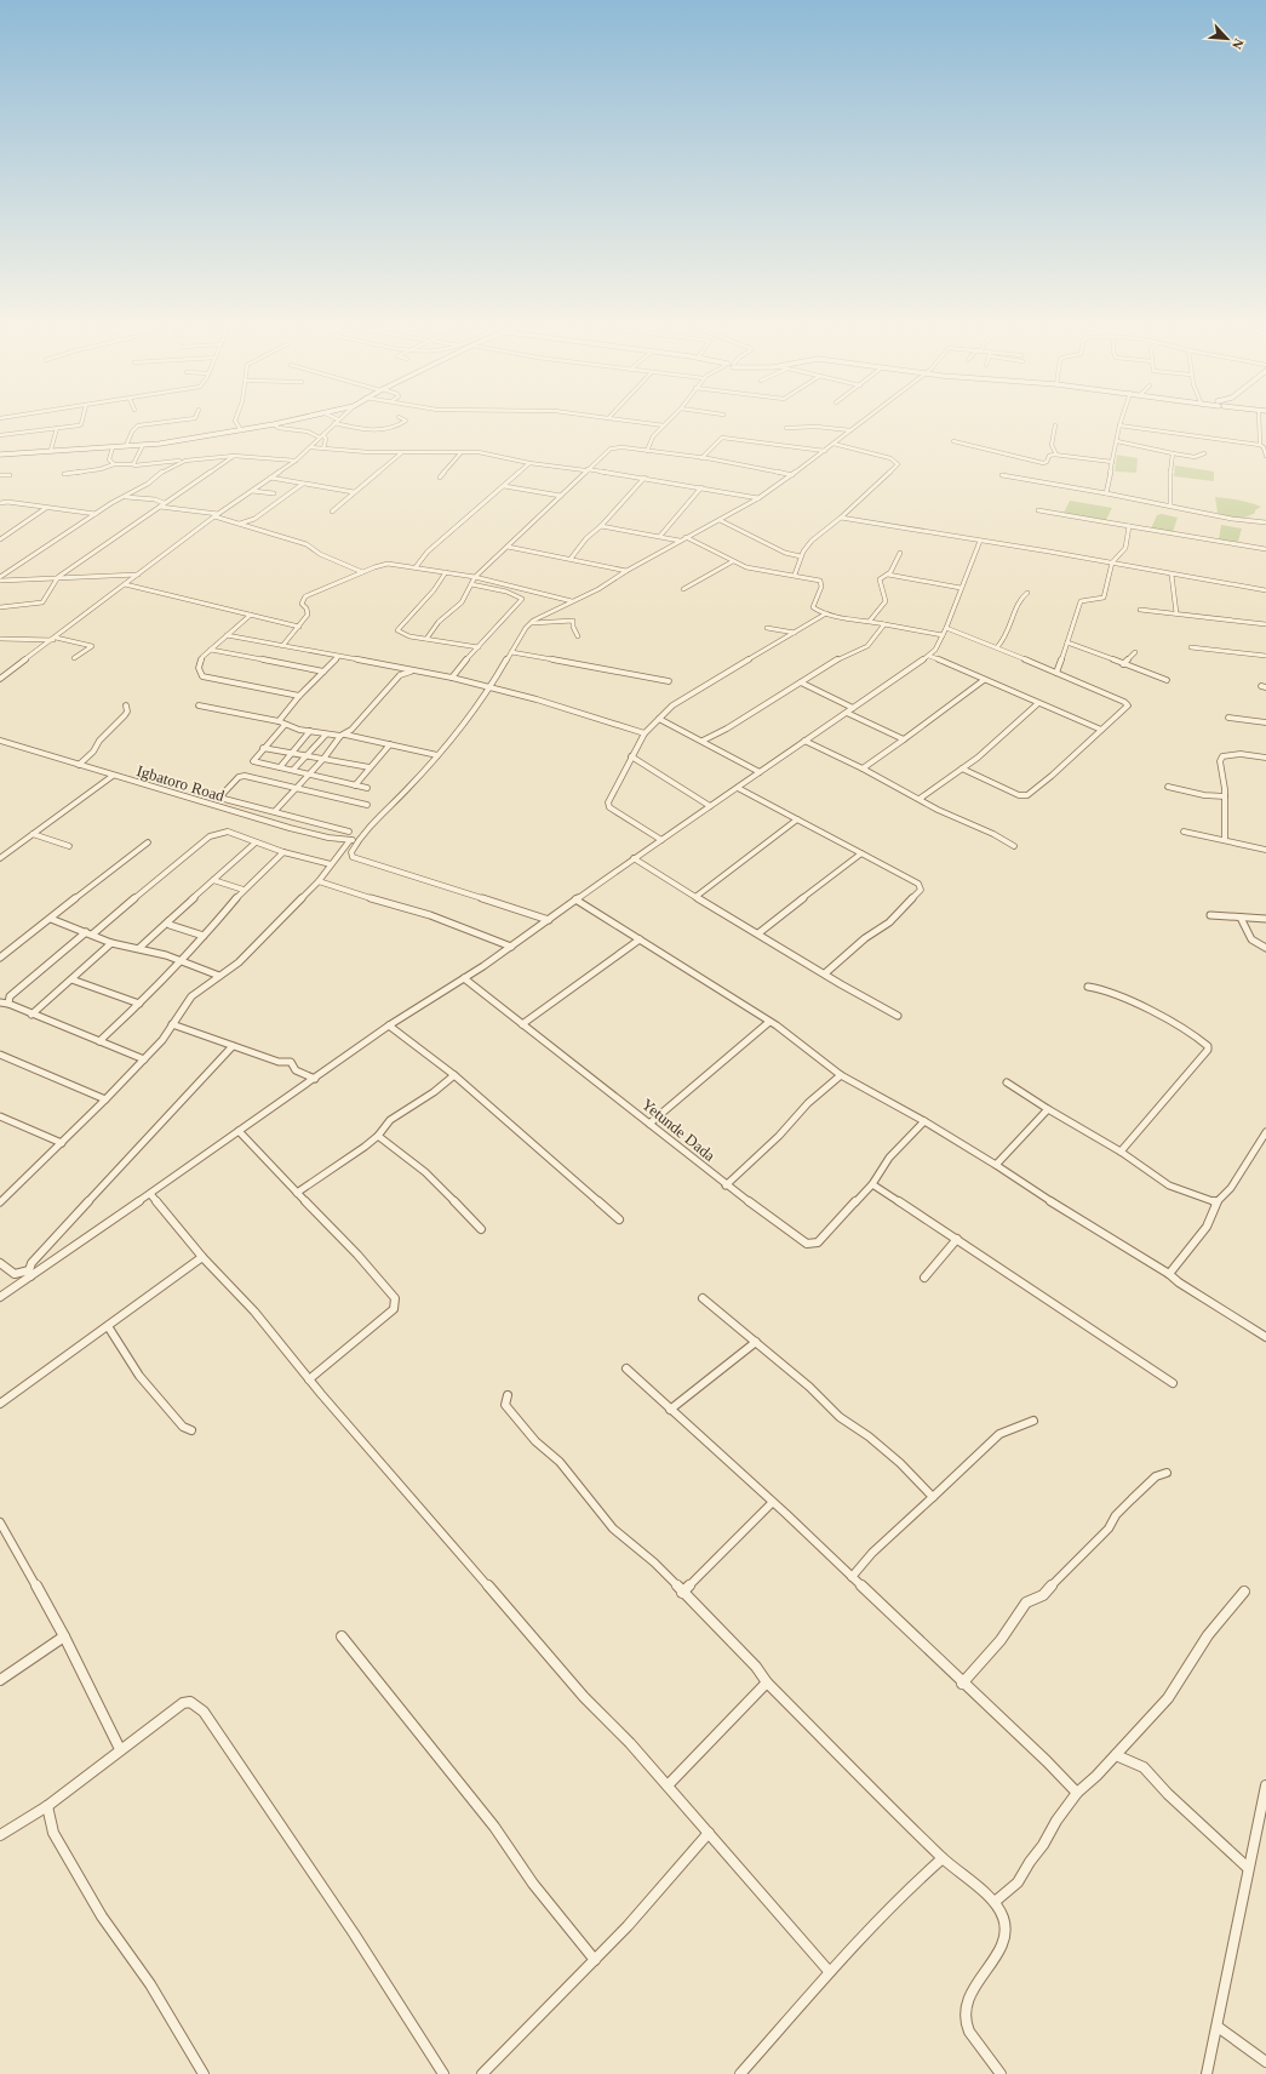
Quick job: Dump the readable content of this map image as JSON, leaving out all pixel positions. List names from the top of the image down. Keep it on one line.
{"streets":{"street":["Igbatoro Road","Yetunde Dada"]},"north":"bottom right"}
